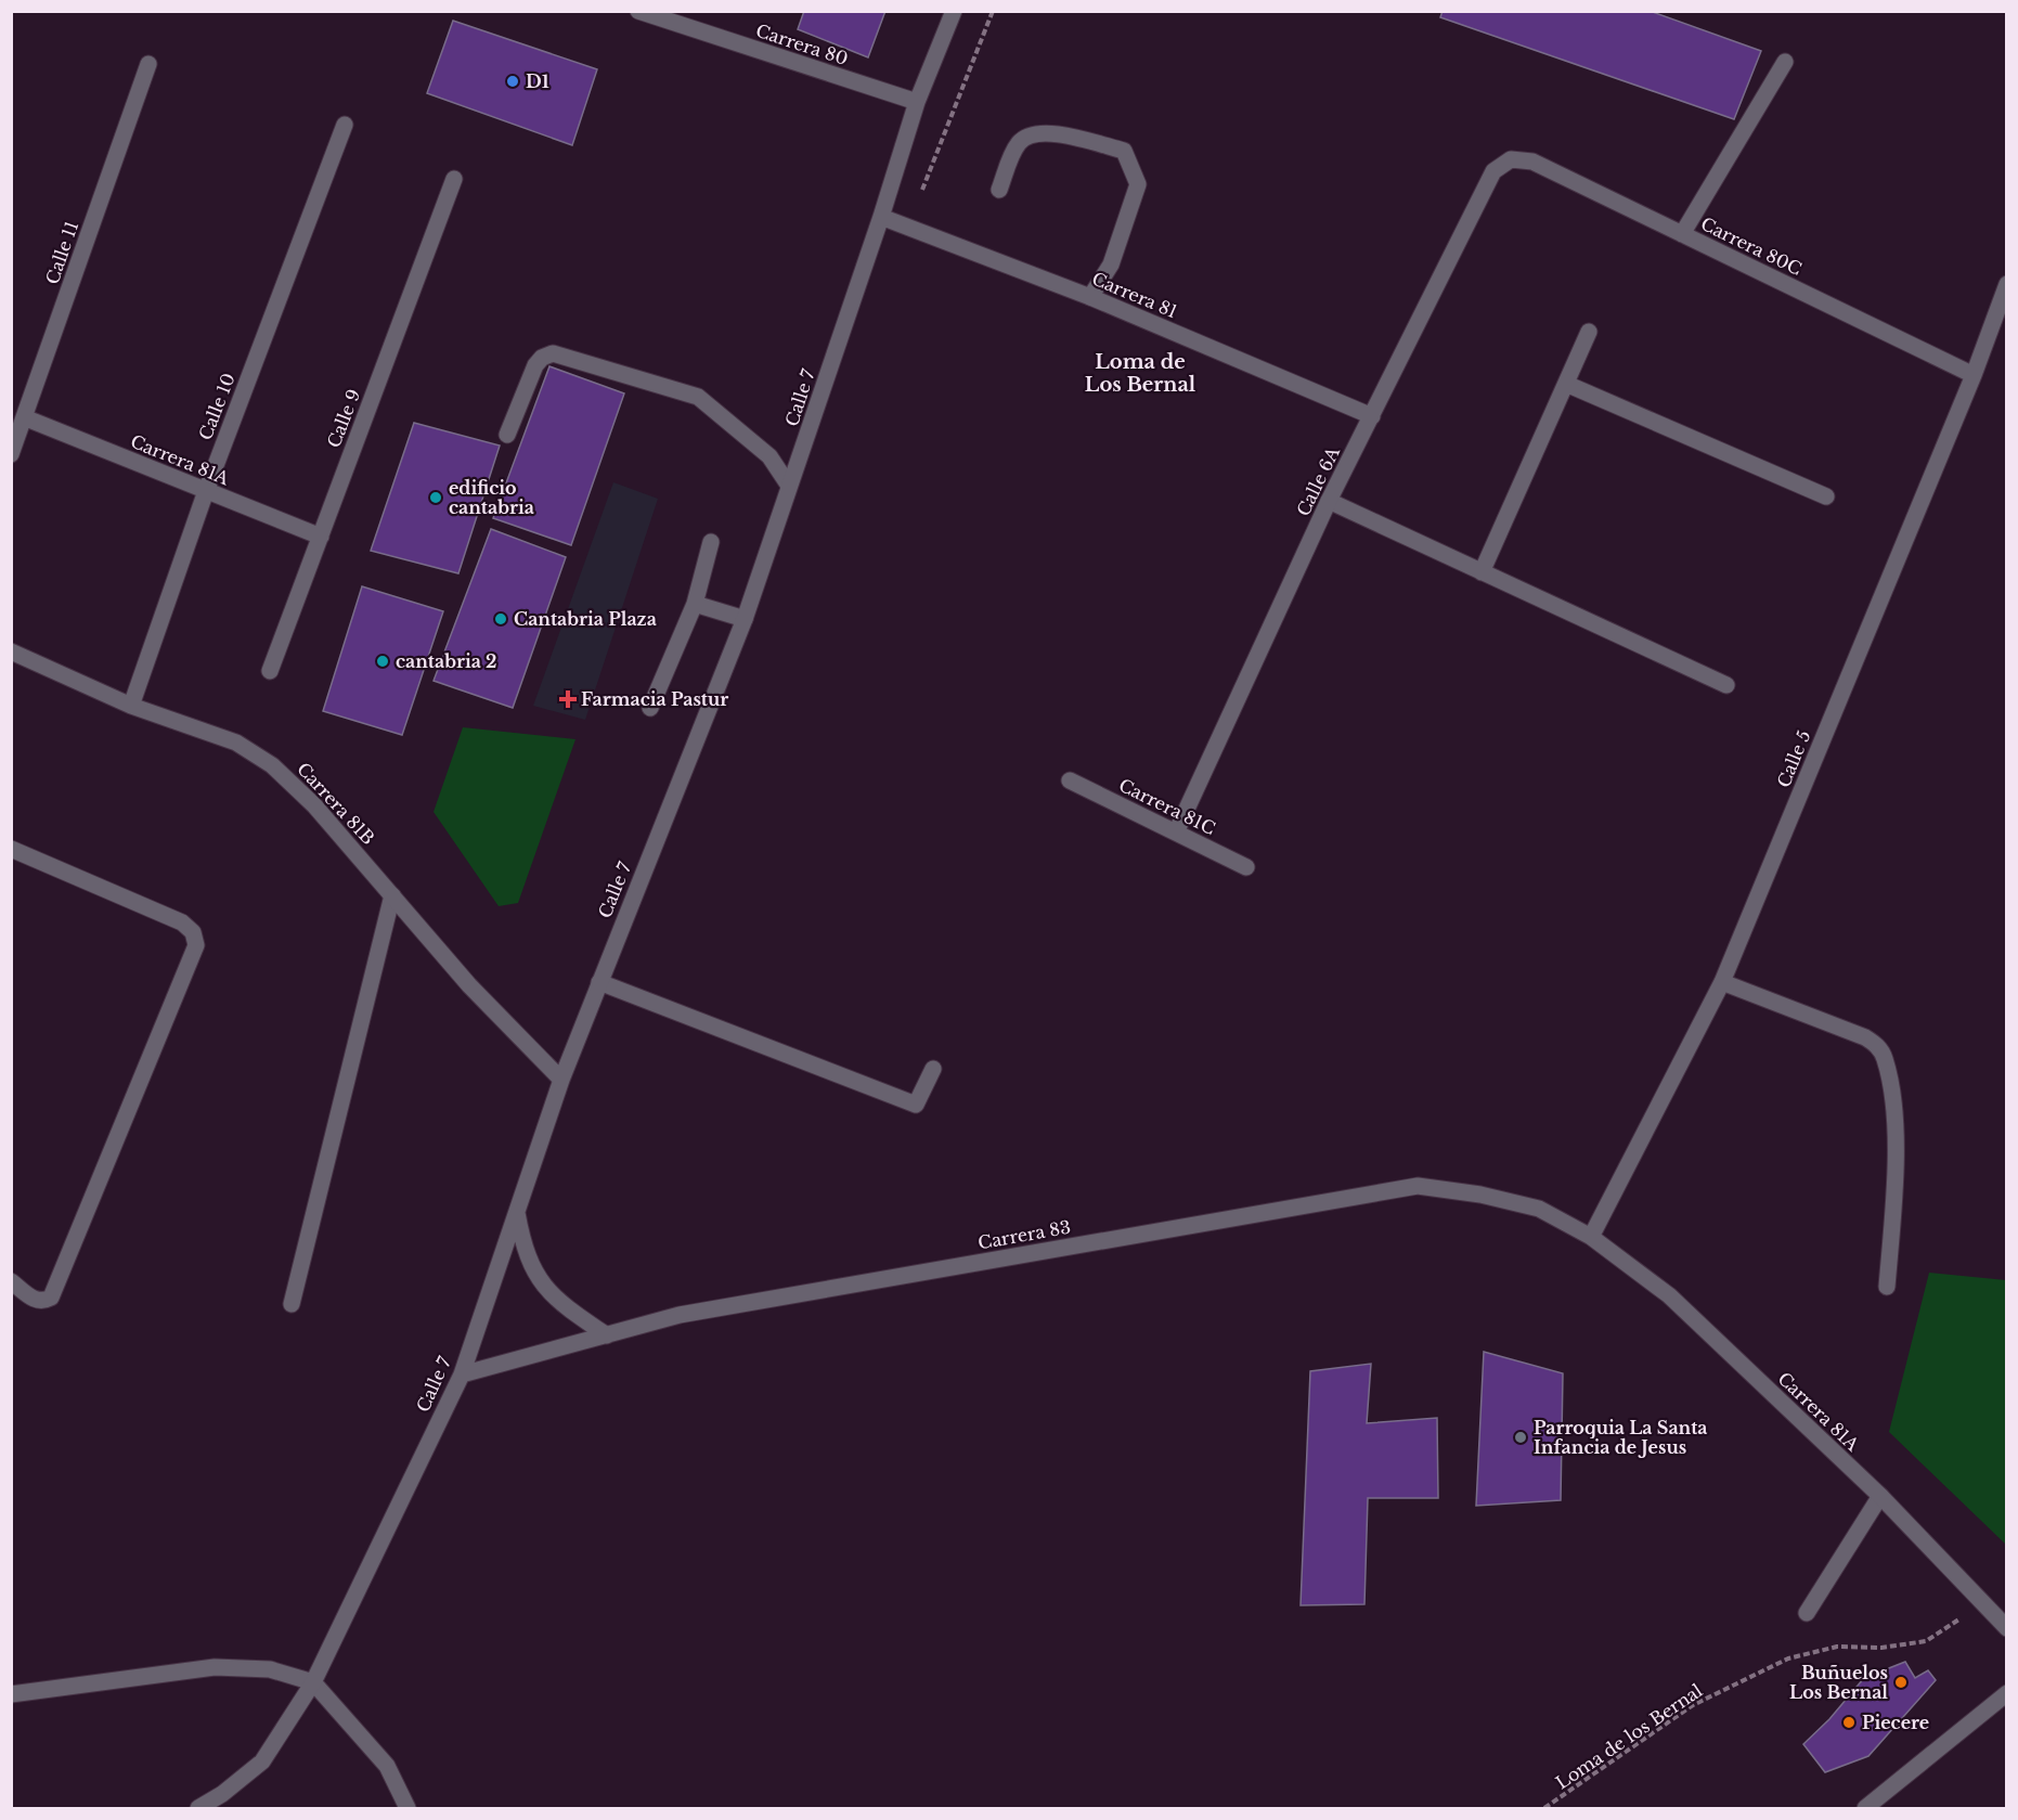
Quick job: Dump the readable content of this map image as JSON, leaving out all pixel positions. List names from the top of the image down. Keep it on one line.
{"streets":{"street":["Carrera 80","Carrera 80C","Calle 11","Carrera 81","Calle 7","Calle 10","Calle 9","Carrera 81A","Calle 6A","Calle 5","Carrera 81B","Carrera 81C","Carrera 83"],"path":["Loma de los Bernal"]},"crossings":[["Carrera 80","Calle 7"],["Carrera 80C","Calle 6A"],["Carrera 80C","Calle 5"],["Calle 11","Carrera 81A"],["Carrera 81","Calle 7"],["Carrera 81","Calle 6A"],["Calle 7","Carrera 81B"],["Calle 7","Carrera 83"],["Calle 10","Carrera 81A"],["Calle 10","Carrera 81B"],["Calle 9","Carrera 81A"],["Carrera 81A","Calle 5"],["Carrera 81A","Carrera 83"],["Carrera 81A","Loma de los Bernal"],["Calle 6A","Carrera 81C"],["Calle 5","Carrera 83"]],"districts":["Loma de Los Bernal"],"places":{"other":["D1","edificio cantabria","Cantabria Plaza","cantabria 2","Parroquia La Santa Infancia de Jesus","Buñuelos Los Bernal","Piecere"],"health":["Farmacia Pastur"]}}
